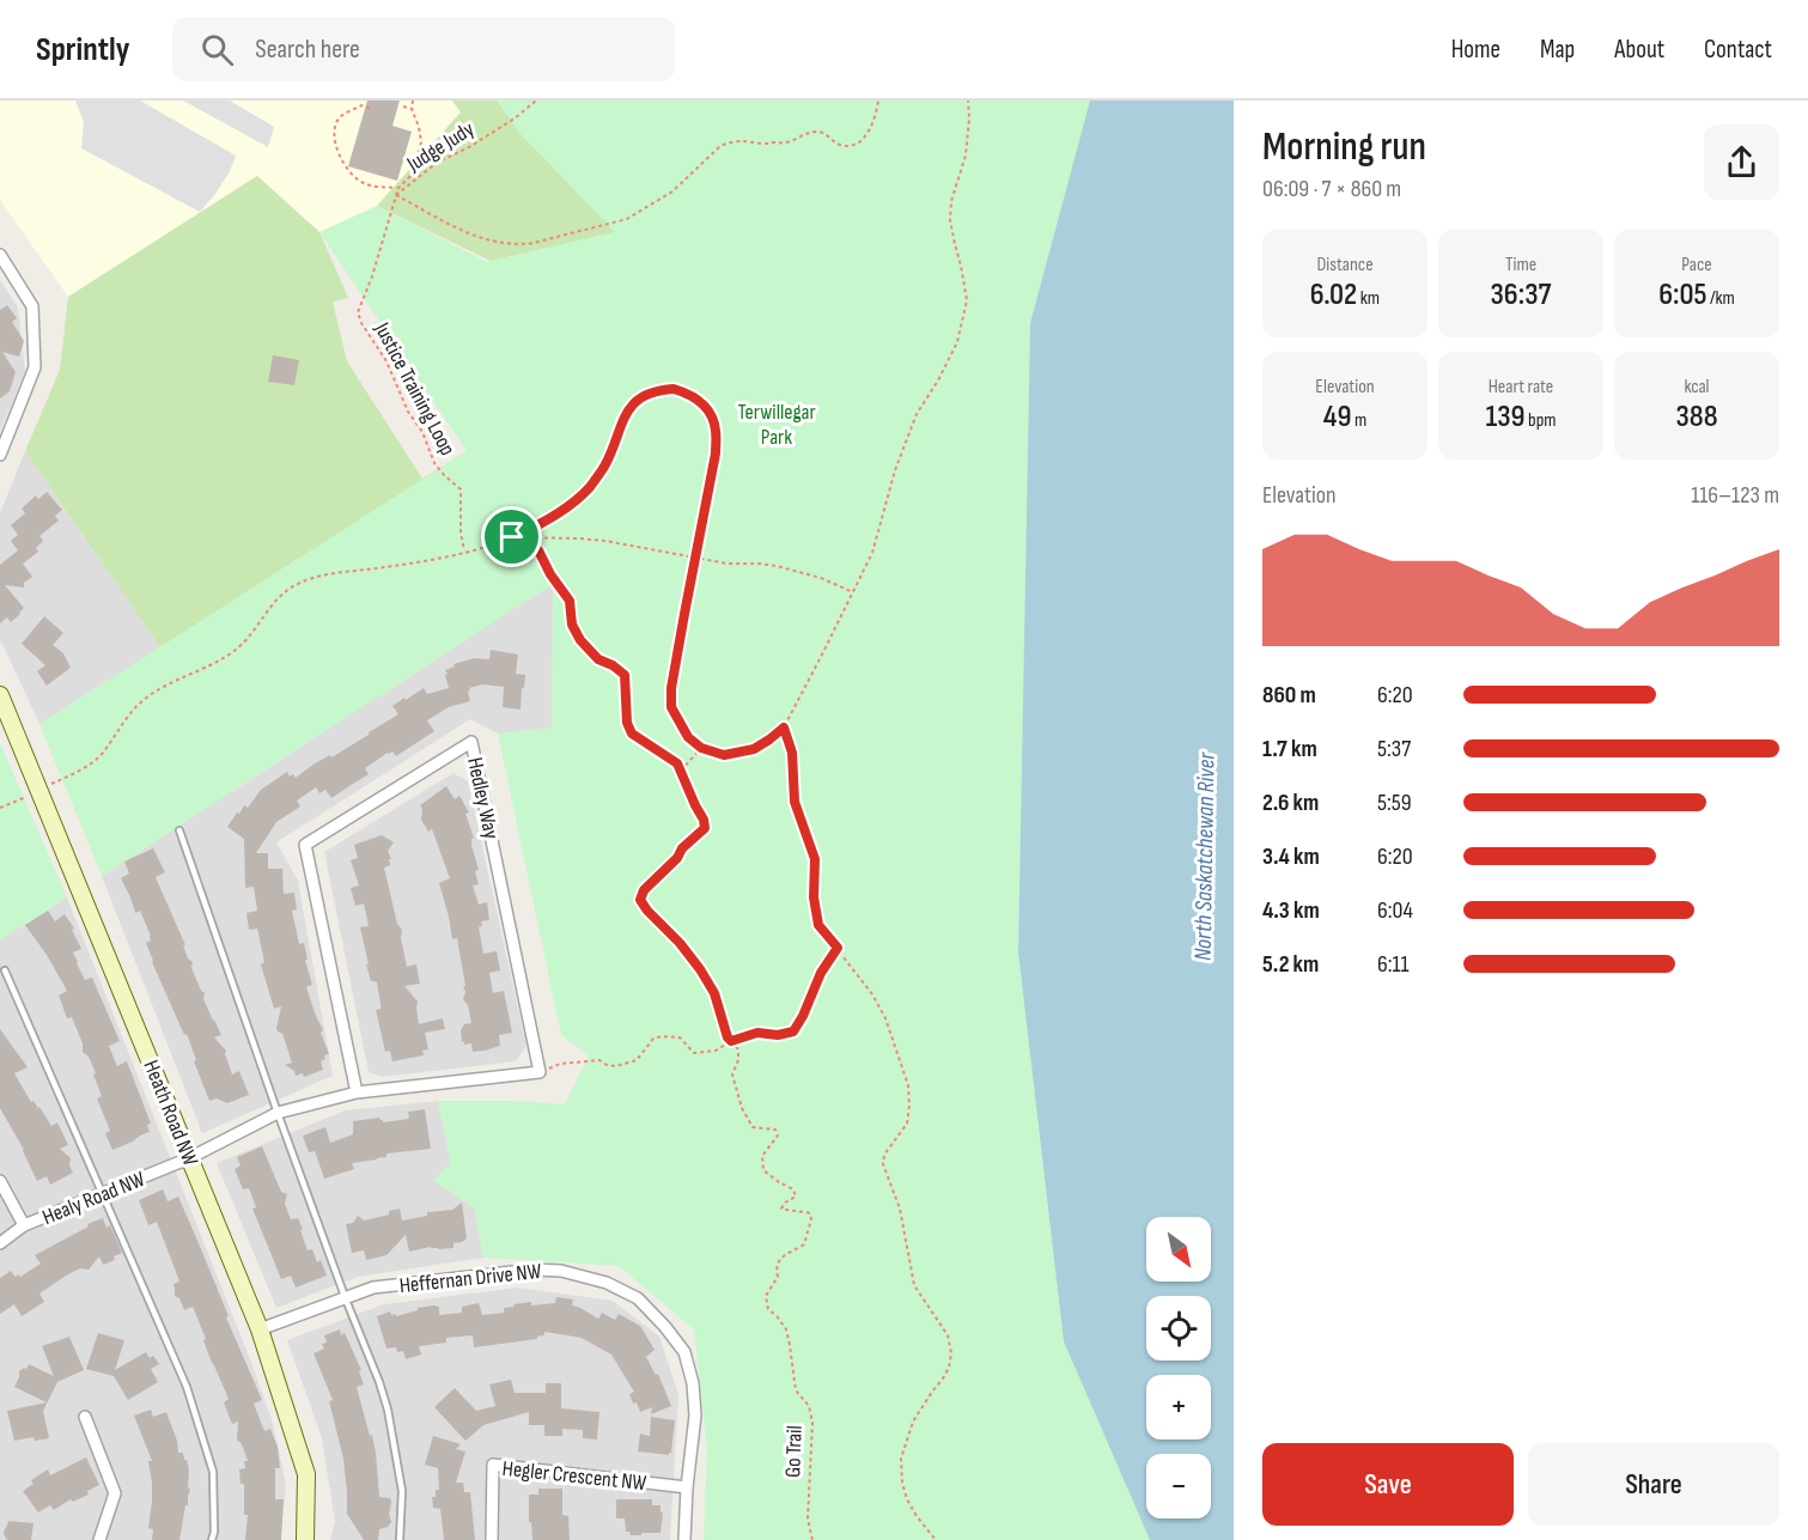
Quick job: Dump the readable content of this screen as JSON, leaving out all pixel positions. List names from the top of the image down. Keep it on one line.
{"streets":{"street":["Hedley Way","Heath Road NW","Healy Road NW","Heffernan Drive NW","Hegler Crescent NW"],"path":["Judge Judy","Justice Training Loop","Go Trail"]},"crossings":[["Judge Judy","Justice Training Loop"],["Heath Road NW","Healy Road NW"],["Heath Road NW","Heffernan Drive NW"],["Heffernan Drive NW","Hegler Crescent NW"]],"water":["North Saskatchewan River"],"parks":["Terwillegar Park"],"north":"bottom right","page":{"header":"Sprintly","search":"Search here","nav":["Home","Map","About","Contact"],"heading":["Morning run","06:09 · 7 × 860 m"],"stats":[["Distance","6.02 km"],["Time","36:37"],["Pace","6:05 /km"],["Elevation","49 m"],["Heart rate","139 bpm"],["kcal","388"]],"chart":["Elevation","116–123 m"],"list":[{"name":"860 m","note":"6:20"},{"name":"1.7 km","note":"5:37"},{"name":"2.6 km","note":"5:59"},{"name":"3.4 km","note":"6:20"},{"name":"4.3 km","note":"6:04"},{"name":"5.2 km","note":"6:11"}],"map_buttons":["+","−"],"buttons":["Save","Share"]}}
